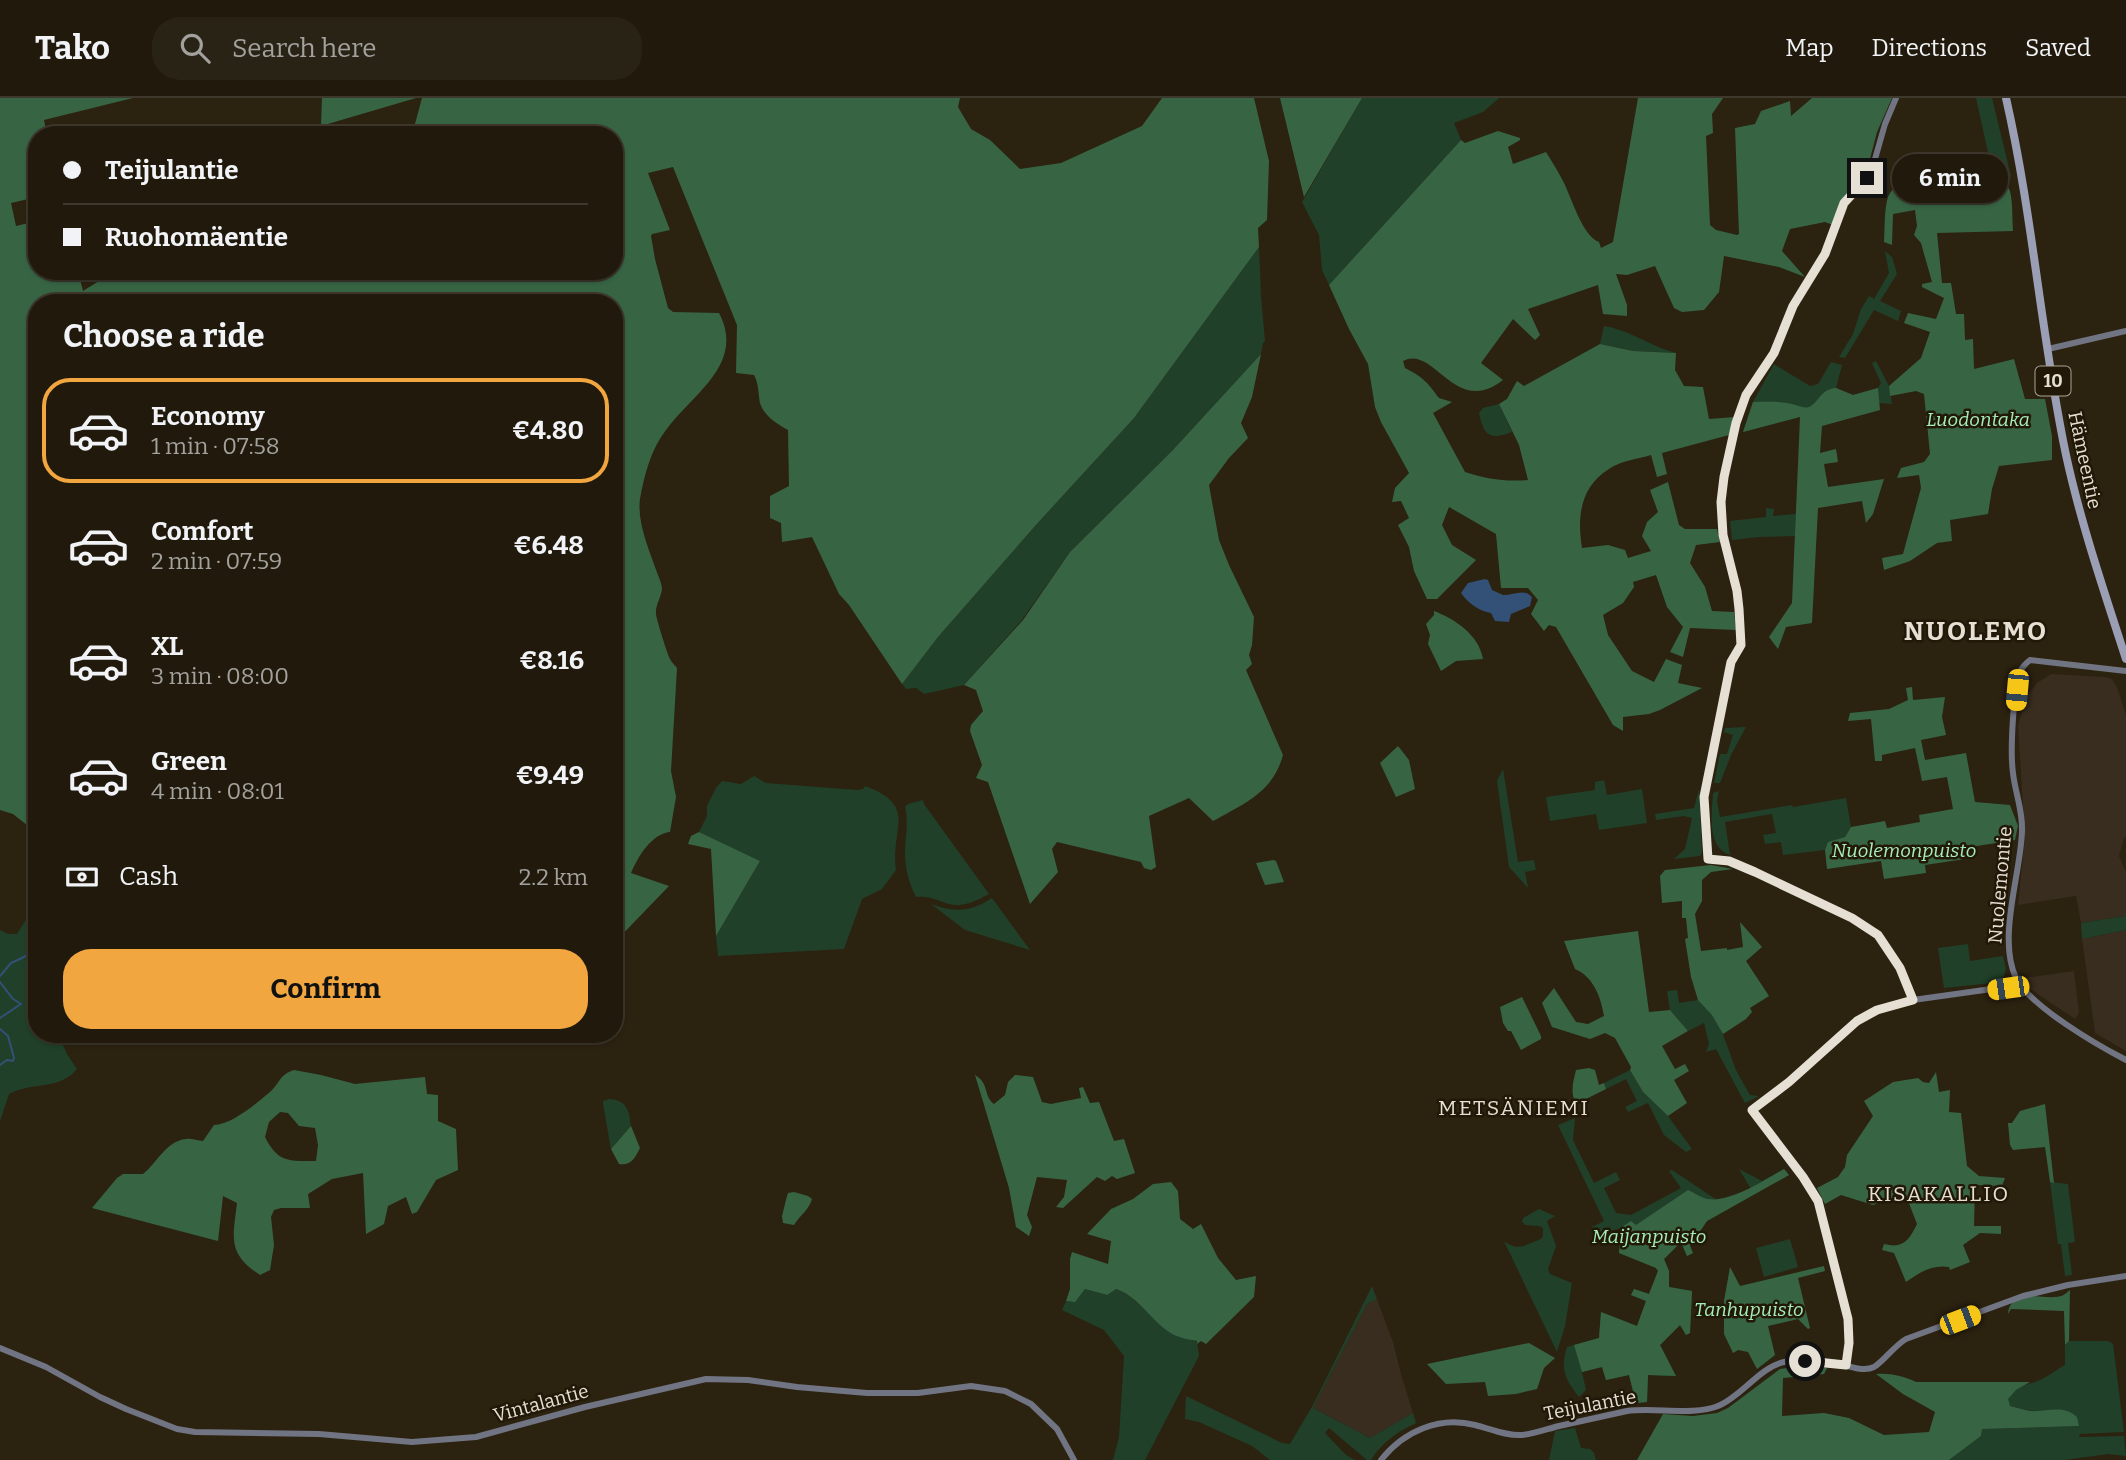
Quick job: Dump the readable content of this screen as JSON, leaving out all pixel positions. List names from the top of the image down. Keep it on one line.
{"streets":{"highway":["10","Hämeentie"],"street":["Nuolemontie","Vintalantie","Teijulantie"]},"districts":["NUOLEMO","METSÄNIEMI","KISAKALLIO"],"parks":["Luodontaka","Nuolemonpuisto","Maijanpuisto","Tanhupuisto"],"page":{"header":"Tako","search":"Search here","nav":["Map","Directions","Saved"],"banner":["Teijulantie","Ruohomäentie"],"bubble":"6 min","heading":"Choose a ride","list":[{"name":"Economy","note":"1 min · 07:58","value":"€4.80"},{"name":"Comfort","note":"2 min · 07:59","value":"€6.48"},{"name":"XL","note":"3 min · 08:00","value":"€8.16"},{"name":"Green","note":"4 min · 08:01","value":"€9.49"}],"pay":["Cash","2.2 km"],"buttons":"Confirm"}}
